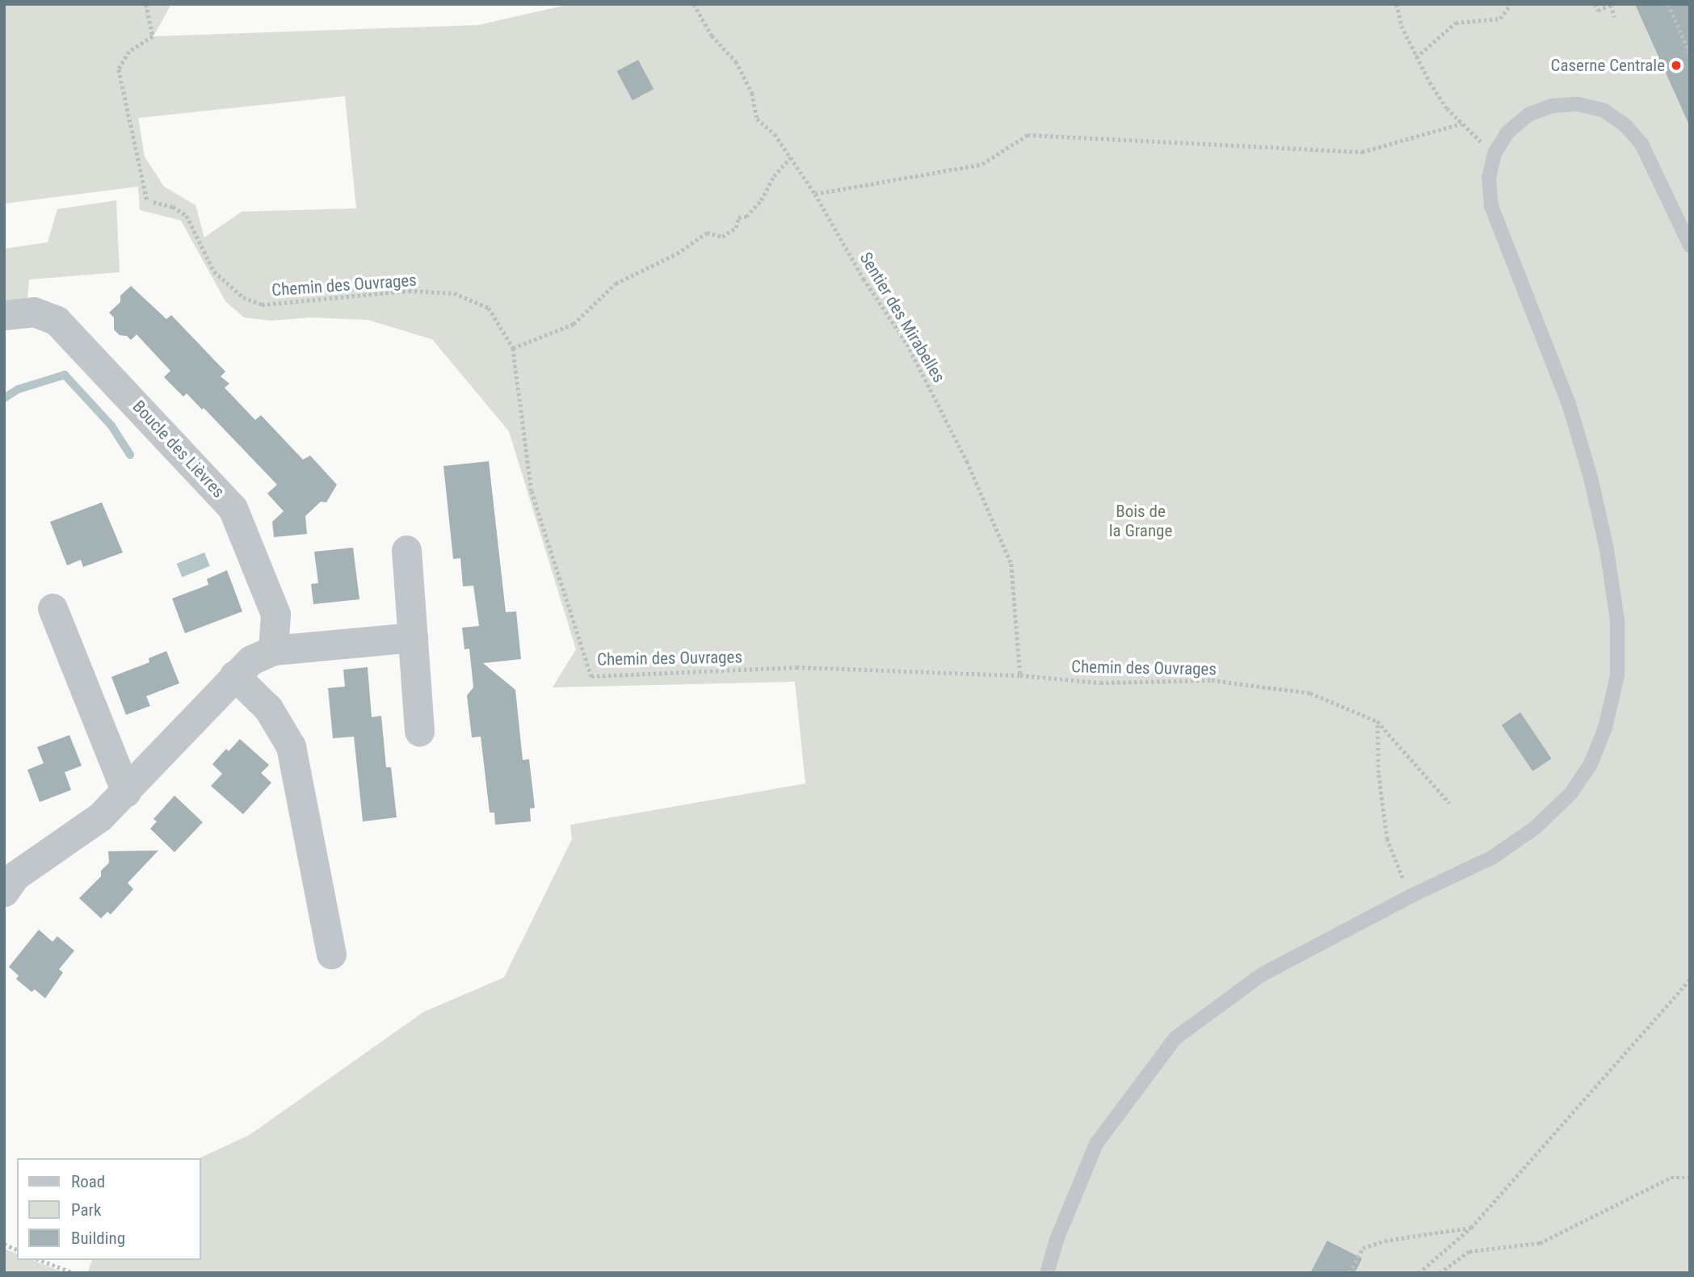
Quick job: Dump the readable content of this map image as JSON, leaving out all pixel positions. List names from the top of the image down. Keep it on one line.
{"streets":{"street":["Boucle des Lièvres"],"path":["Chemin des Ouvrages","Sentier des Mirabelles"]},"crossings":[["Chemin des Ouvrages","Sentier des Mirabelles"]],"parks":["Bois de la Grange"],"places":["Caserne Centrale"],"legend":["Road","Park","Building"]}
